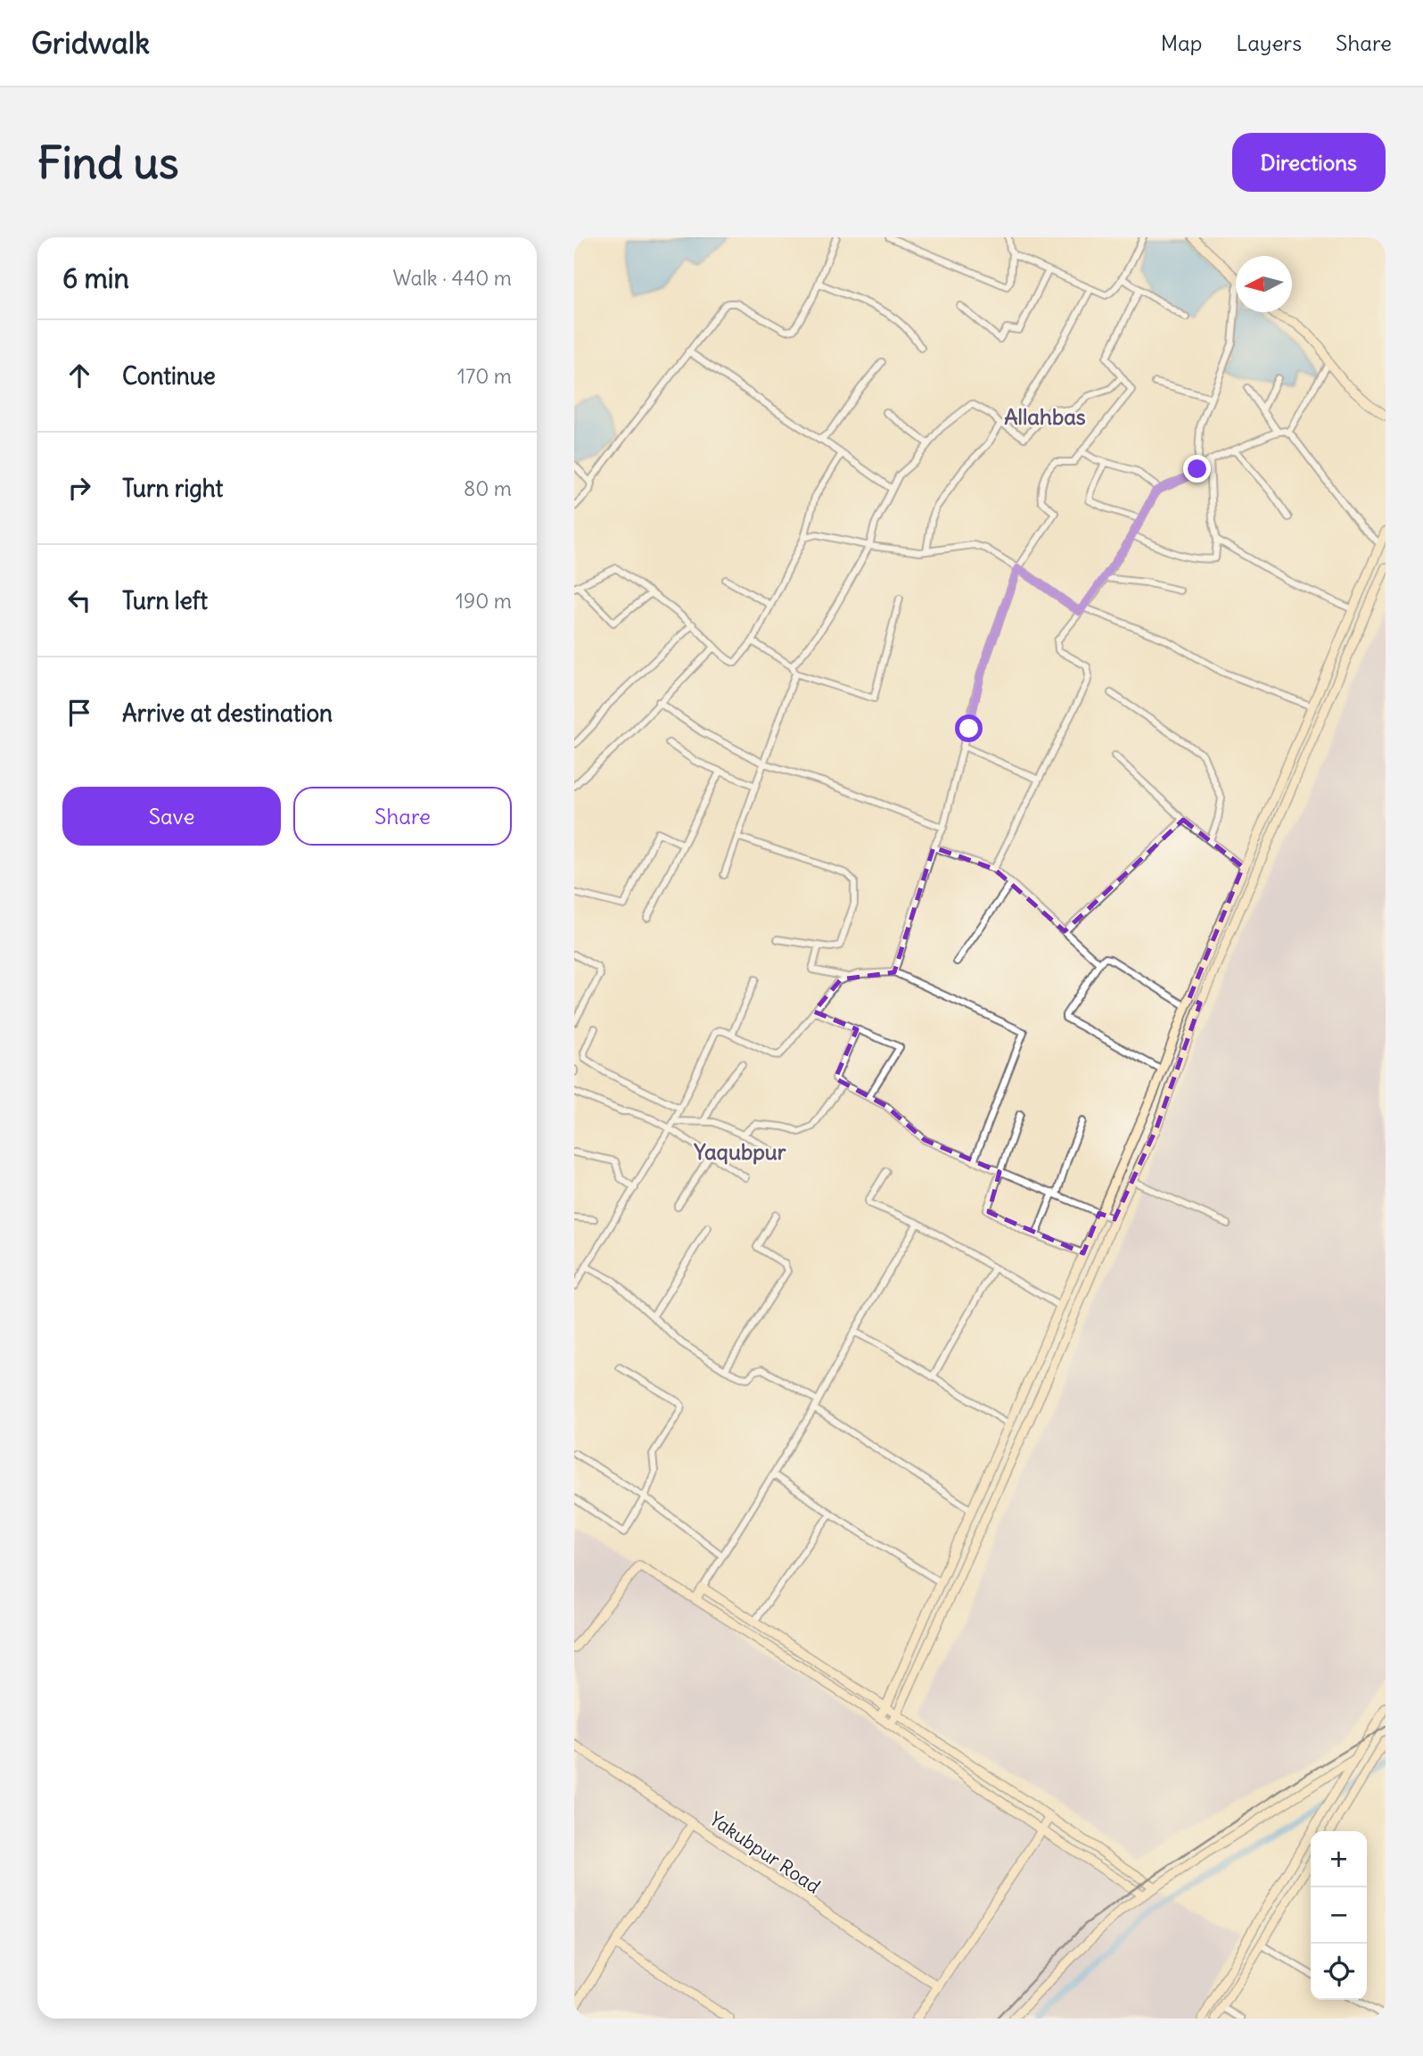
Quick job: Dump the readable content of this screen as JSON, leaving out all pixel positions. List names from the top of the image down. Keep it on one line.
{"streets":{"street":["Yakubpur Road"]},"districts":["Allahbas","Yaqubpur"],"north":"left","page":{"header":"Gridwalk","nav":["Map","Layers","Share"],"buttons":["Directions",["Save","Share"]],"title":"Find us","heading":["6 min","Walk · 440 m"],"list":[["Continue","170 m"],["Turn right","80 m"],["Turn left","190 m"],"Arrive at destination"],"map_buttons":["+","−"]}}
